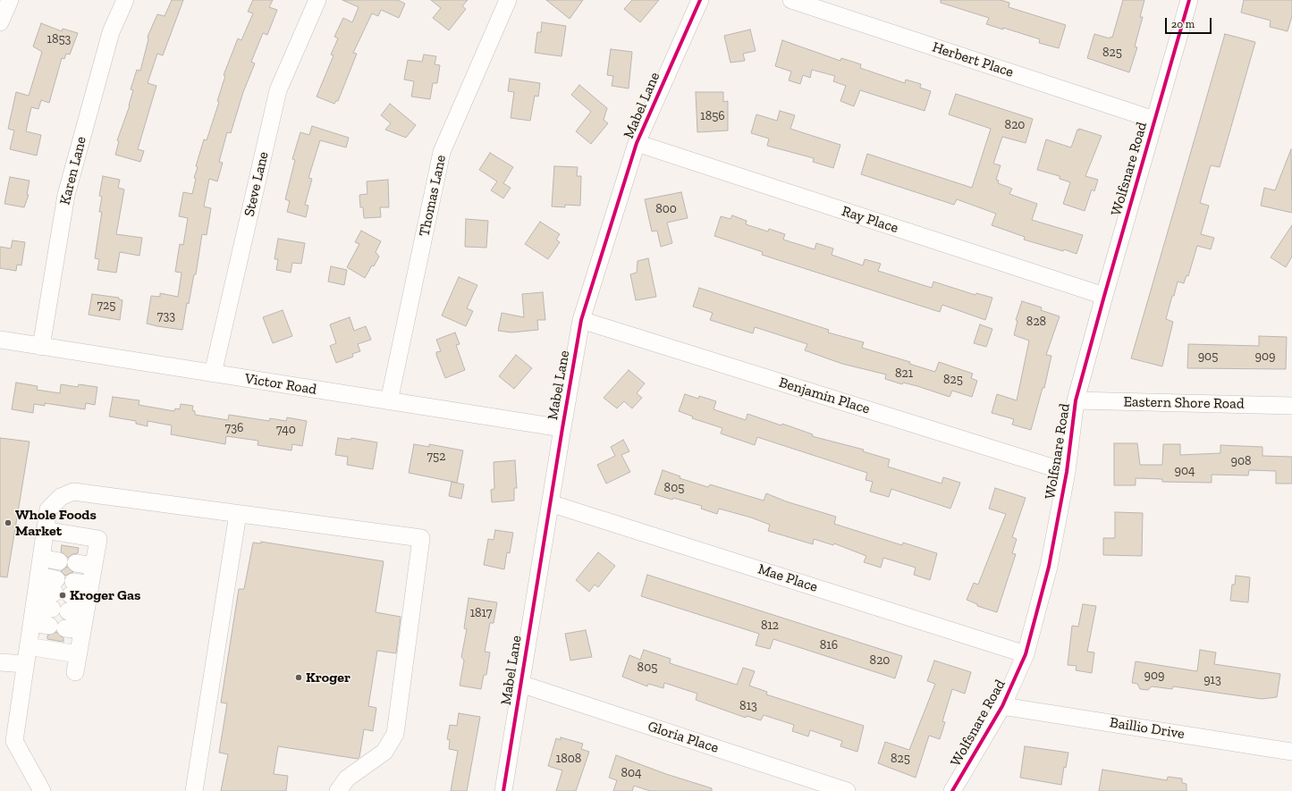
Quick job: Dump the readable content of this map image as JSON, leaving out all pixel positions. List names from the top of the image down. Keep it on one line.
{"streets":{"street":["Herbert Place","Mabel Lane","Wolfsnare Road","Karen Lane","Steve Lane","Thomas Lane","Ray Place","Victor Road","Benjamin Place","Eastern Shore Road","Mae Place","Baillio Drive","Gloria Place"]},"crossings":[["Herbert Place","Wolfsnare Road"],["Mabel Lane","Ray Place"],["Mabel Lane","Victor Road"],["Mabel Lane","Benjamin Place"],["Mabel Lane","Mae Place"],["Mabel Lane","Gloria Place"],["Wolfsnare Road","Ray Place"],["Wolfsnare Road","Benjamin Place"],["Wolfsnare Road","Eastern Shore Road"],["Wolfsnare Road","Mae Place"],["Wolfsnare Road","Baillio Drive"],["Karen Lane","Victor Road"],["Steve Lane","Victor Road"],["Thomas Lane","Victor Road"]],"places":["Whole Foods Market","Kroger Gas","Kroger"],"house_numbers":["1853","825","1856","820","800","725","733","828","905","909","821","825","736","740","752","908","904","805","1817","812","816","820","805","909","913","813","1808","825","804"],"scale_bar":"20 m"}
